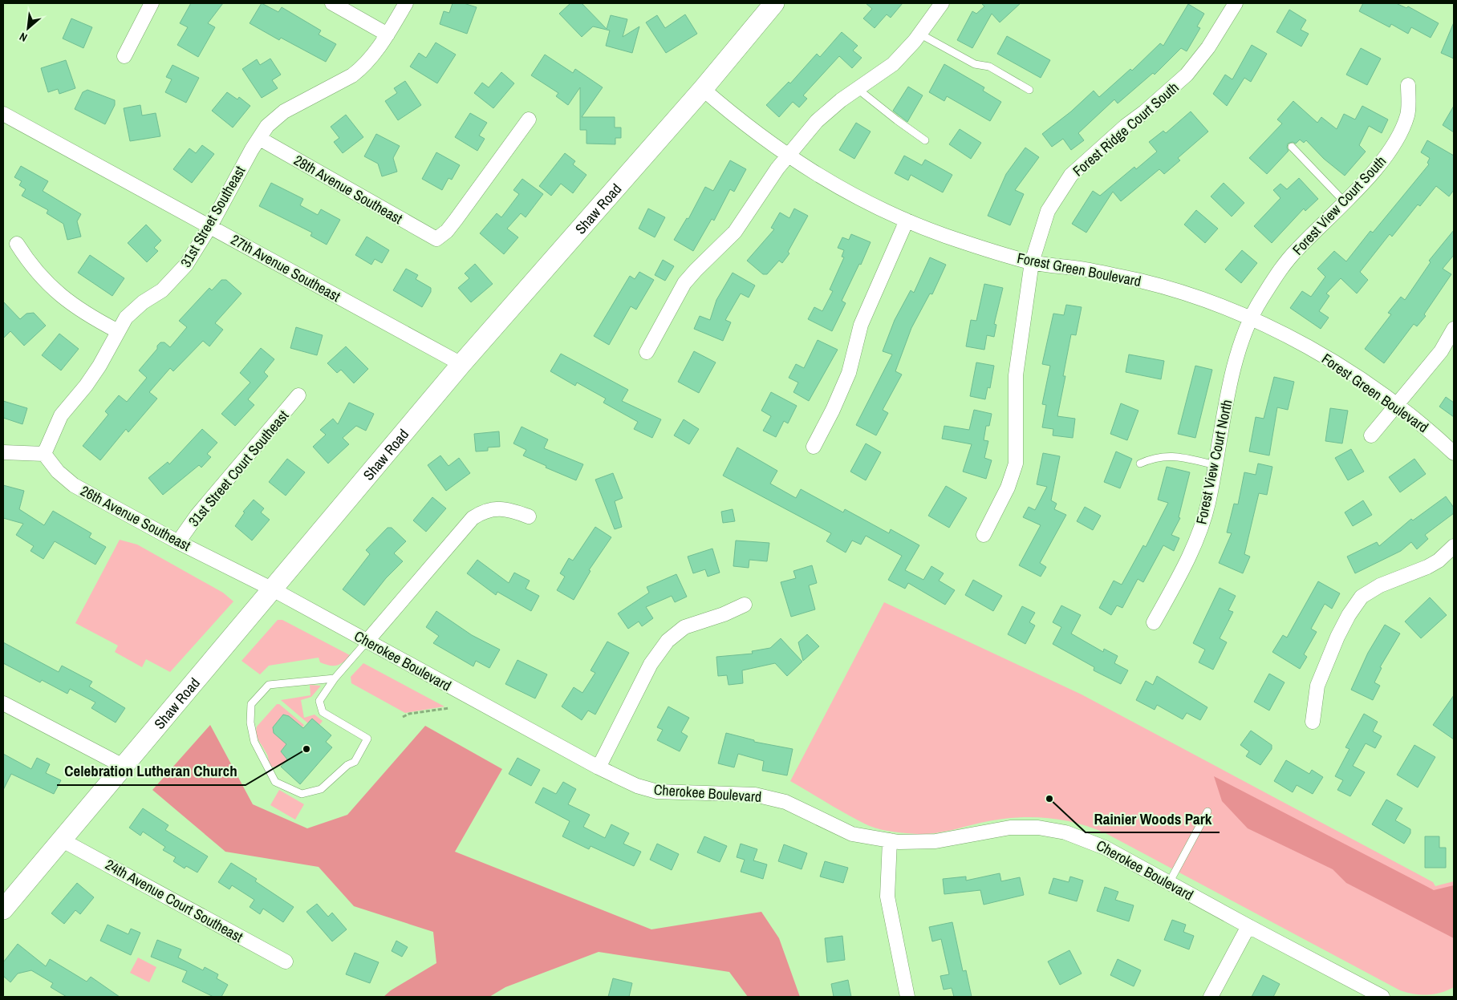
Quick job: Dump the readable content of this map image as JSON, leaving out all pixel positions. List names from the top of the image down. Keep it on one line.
{"streets":{"main road":["Shaw Road"],"street":["Forest Ridge Court South","28th Avenue Southeast","Forest View Court South","31st Street Southeast","27th Avenue Southeast","Forest Green Boulevard","Forest View Court North","31st Street Court Southeast","26th Avenue Southeast","Cherokee Boulevard","24th Avenue Court Southeast"]},"crossings":[["Forest Ridge Court South","Forest Green Boulevard"],["28th Avenue Southeast","31st Street Southeast"],["Forest View Court South","Forest Green Boulevard"],["Forest View Court South","Forest View Court North"],["Shaw Road","27th Avenue Southeast"],["Shaw Road","Forest Green Boulevard"],["Shaw Road","26th Avenue Southeast"],["Shaw Road","Cherokee Boulevard"],["Shaw Road","24th Avenue Court Southeast"],["31st Street Southeast","27th Avenue Southeast"],["31st Street Southeast","26th Avenue Southeast"],["Forest Green Boulevard","Forest View Court North"],["31st Street Court Southeast","26th Avenue Southeast"],["26th Avenue Southeast","Cherokee Boulevard"]],"places":["Celebration Lutheran Church","Rainier Woods Park"],"north":"bottom left"}
